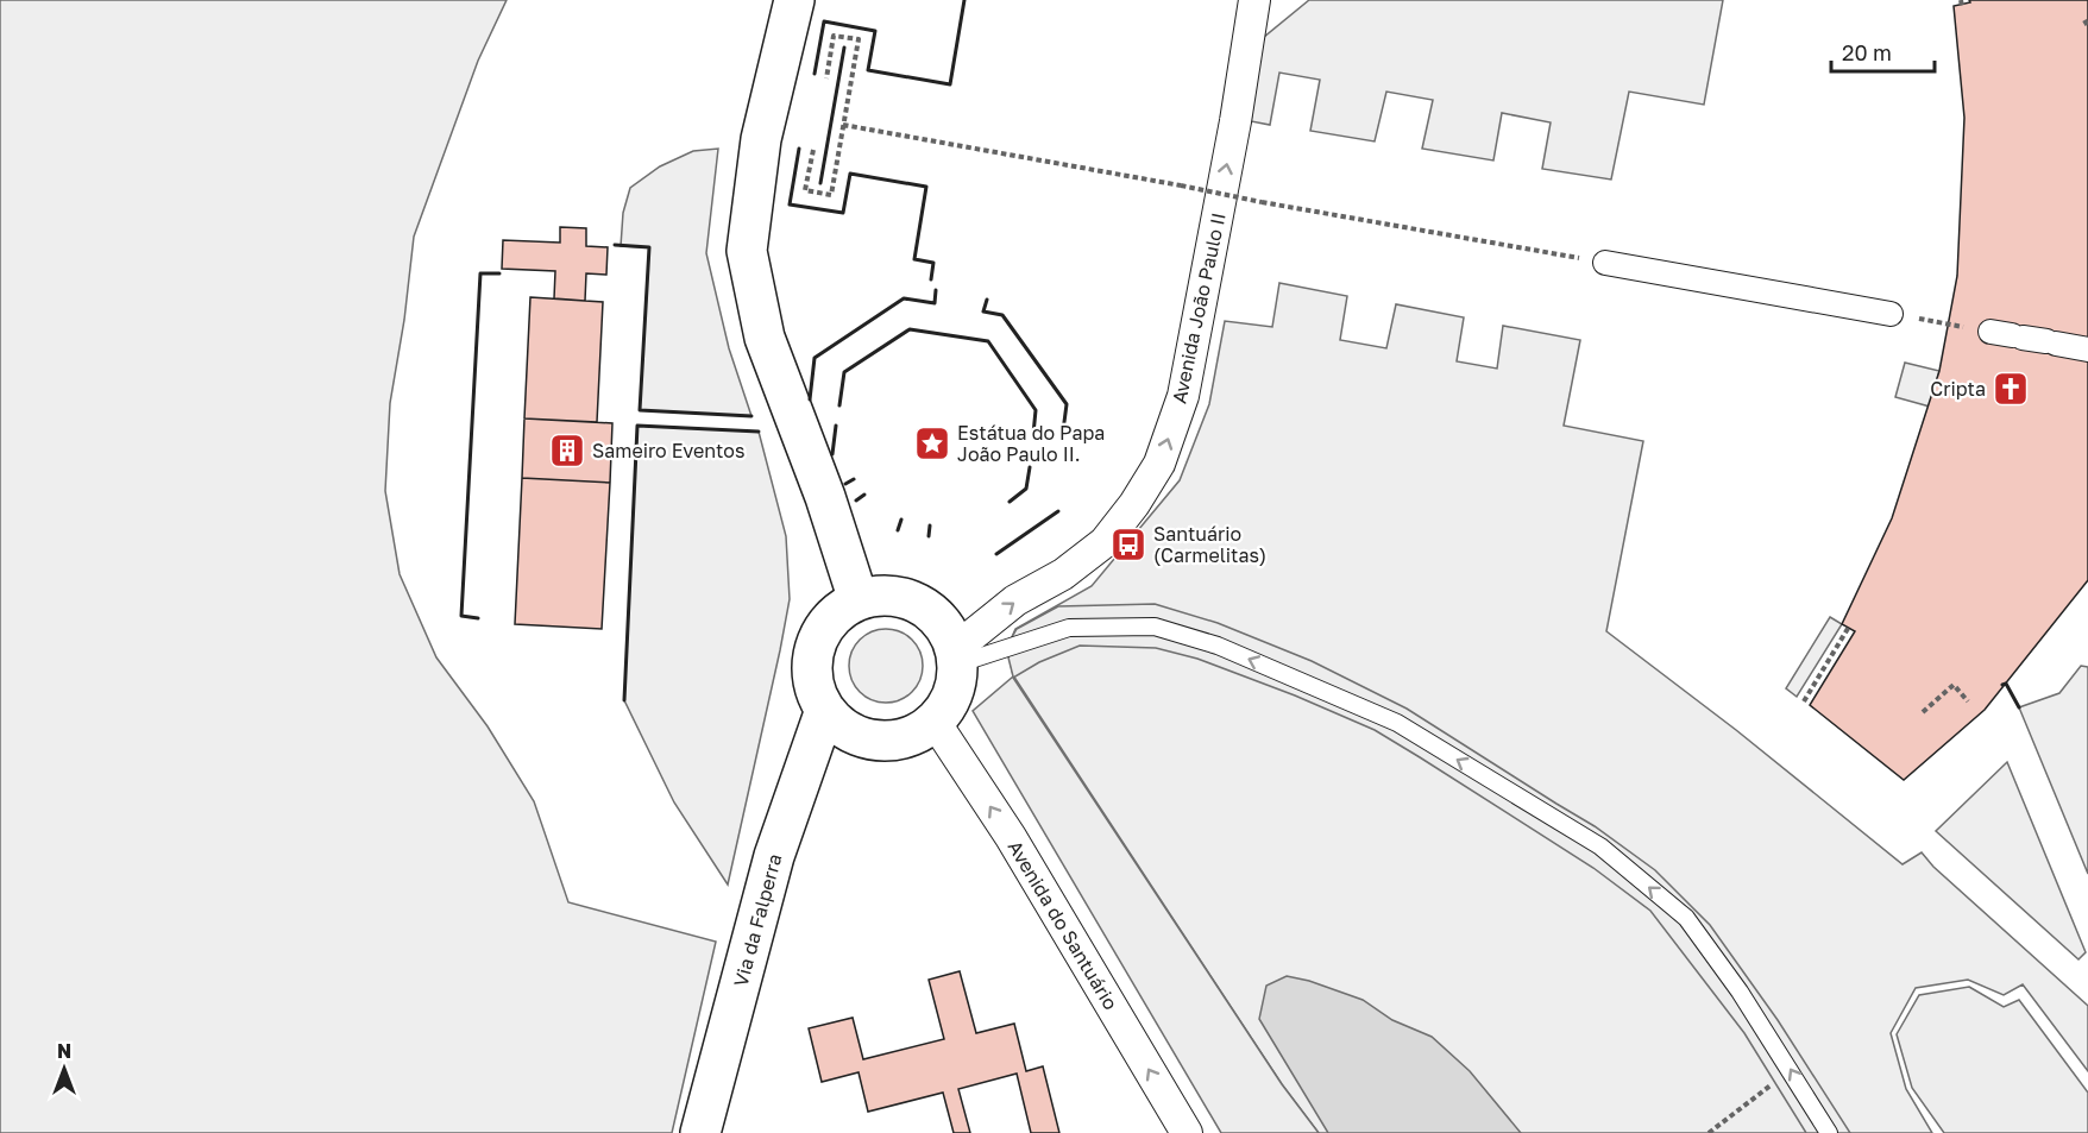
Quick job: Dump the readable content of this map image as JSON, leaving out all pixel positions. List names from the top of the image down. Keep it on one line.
{"streets":{"main road":["Via da Falperra"],"street":["Avenida João Paulo II","Avenida do Santuário"]},"crossings":[["Avenida João Paulo II","Via da Falperra"],["Avenida João Paulo II","Avenida do Santuário"],["Via da Falperra","Avenida do Santuário"]],"one_way":["Avenida João Paulo II","Avenida do Santuário"],"places":{"church":["Cripta"],"place":["Estátua do Papa João Paulo II."],"building":["Sameiro Eventos"],"bus stop":["Santuário (Carmelitas)"]},"scale_bar":"20 m","north":"top"}
